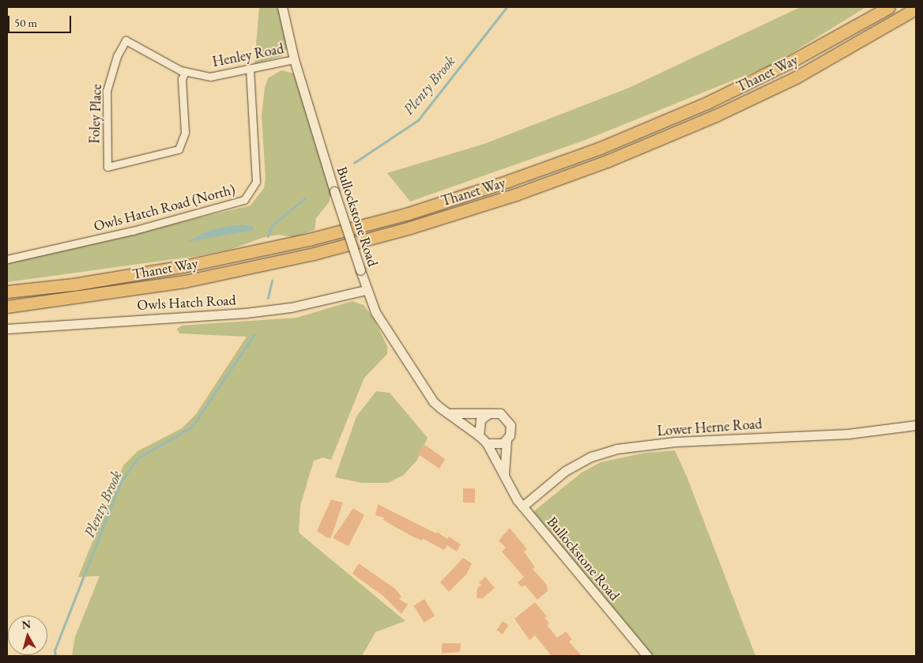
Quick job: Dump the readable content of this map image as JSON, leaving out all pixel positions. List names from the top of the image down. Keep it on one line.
{"streets":{"highway":["Thanet Way"],"street":["Henley Road","Foley Place","Owls Hatch Road (North)","Bullockstone Road","Owls Hatch Road","Lower Herne Road"]},"crossings":[["Henley Road","Foley Place"],["Henley Road","Owls Hatch Road (North)"],["Henley Road","Bullockstone Road"],["Bullockstone Road","Owls Hatch Road"],["Bullockstone Road","Lower Herne Road"]],"water":["Plenty Brook"],"scale_bar":"50 m","north":"top"}
